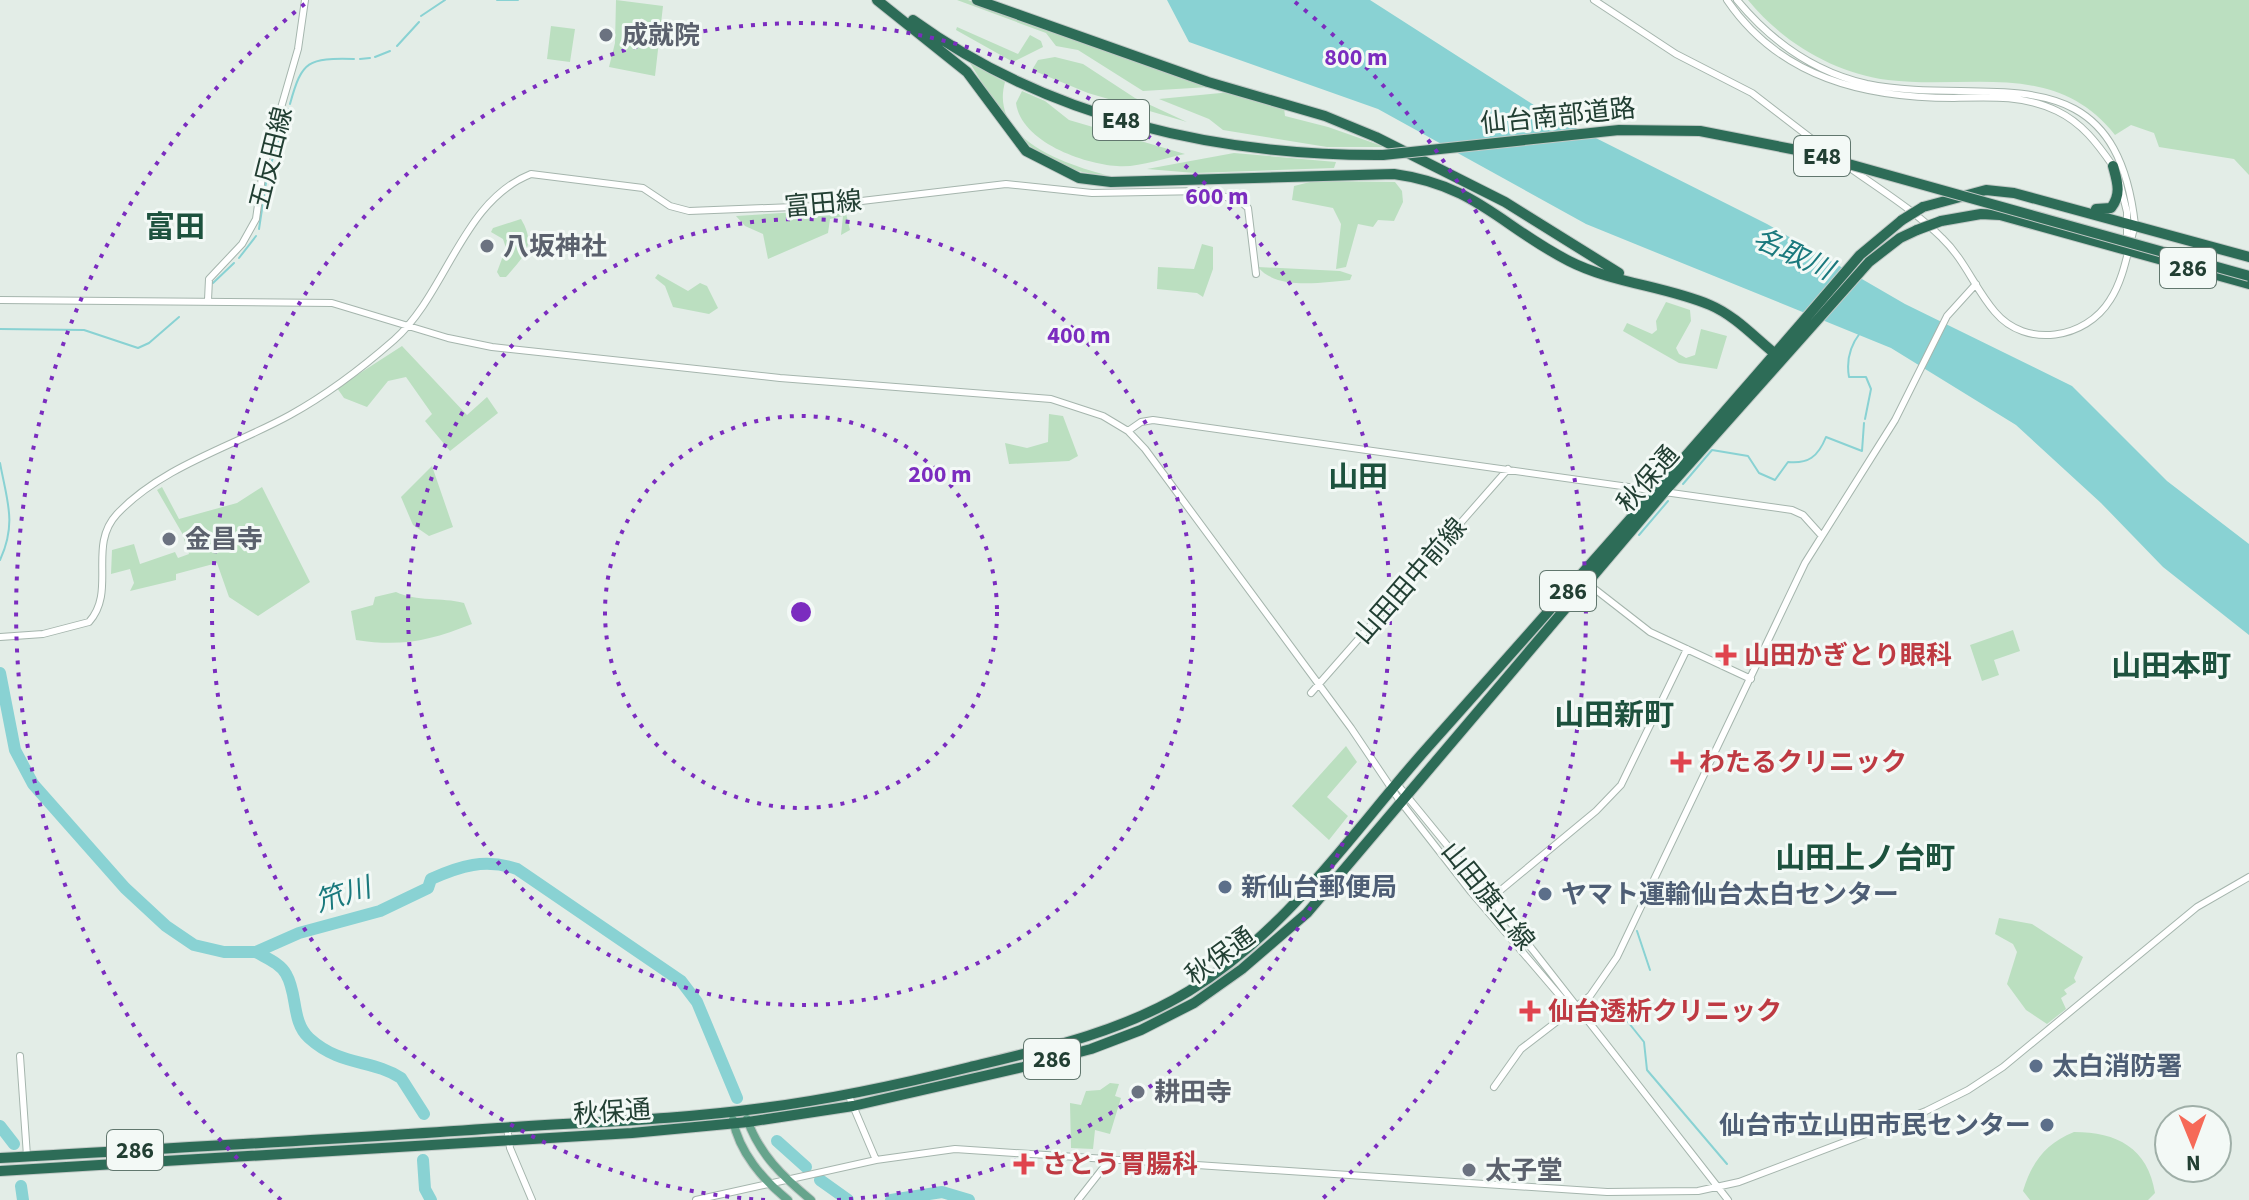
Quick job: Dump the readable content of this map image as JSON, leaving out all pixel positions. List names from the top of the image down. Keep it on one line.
{"streets":{"highway":["仙台南部道路","E48","286","秋保通"],"street":["五反田線","富田線","山田田中前線","山田旗立線"]},"crossings":[["秋保通","山田旗立線"],["山田田中前線","山田旗立線"]],"districts":["富田","山田","山田本町","山田新町","山田上ノ台町"],"water":["名取川","笊川"],"places":{"other":["成就院","八坂神社","金昌寺","新仙台郵便局","ヤマト運輸仙台太白センター","太白消防署","耕田寺","仙台市立山田市民センター","太子堂"],"health":["山田かぎとり眼科","わたるクリニック","仙台透析クリニック","さとう胃腸科"]},"north":"bottom","rings":["800 m","600 m","400 m","200 m"]}
